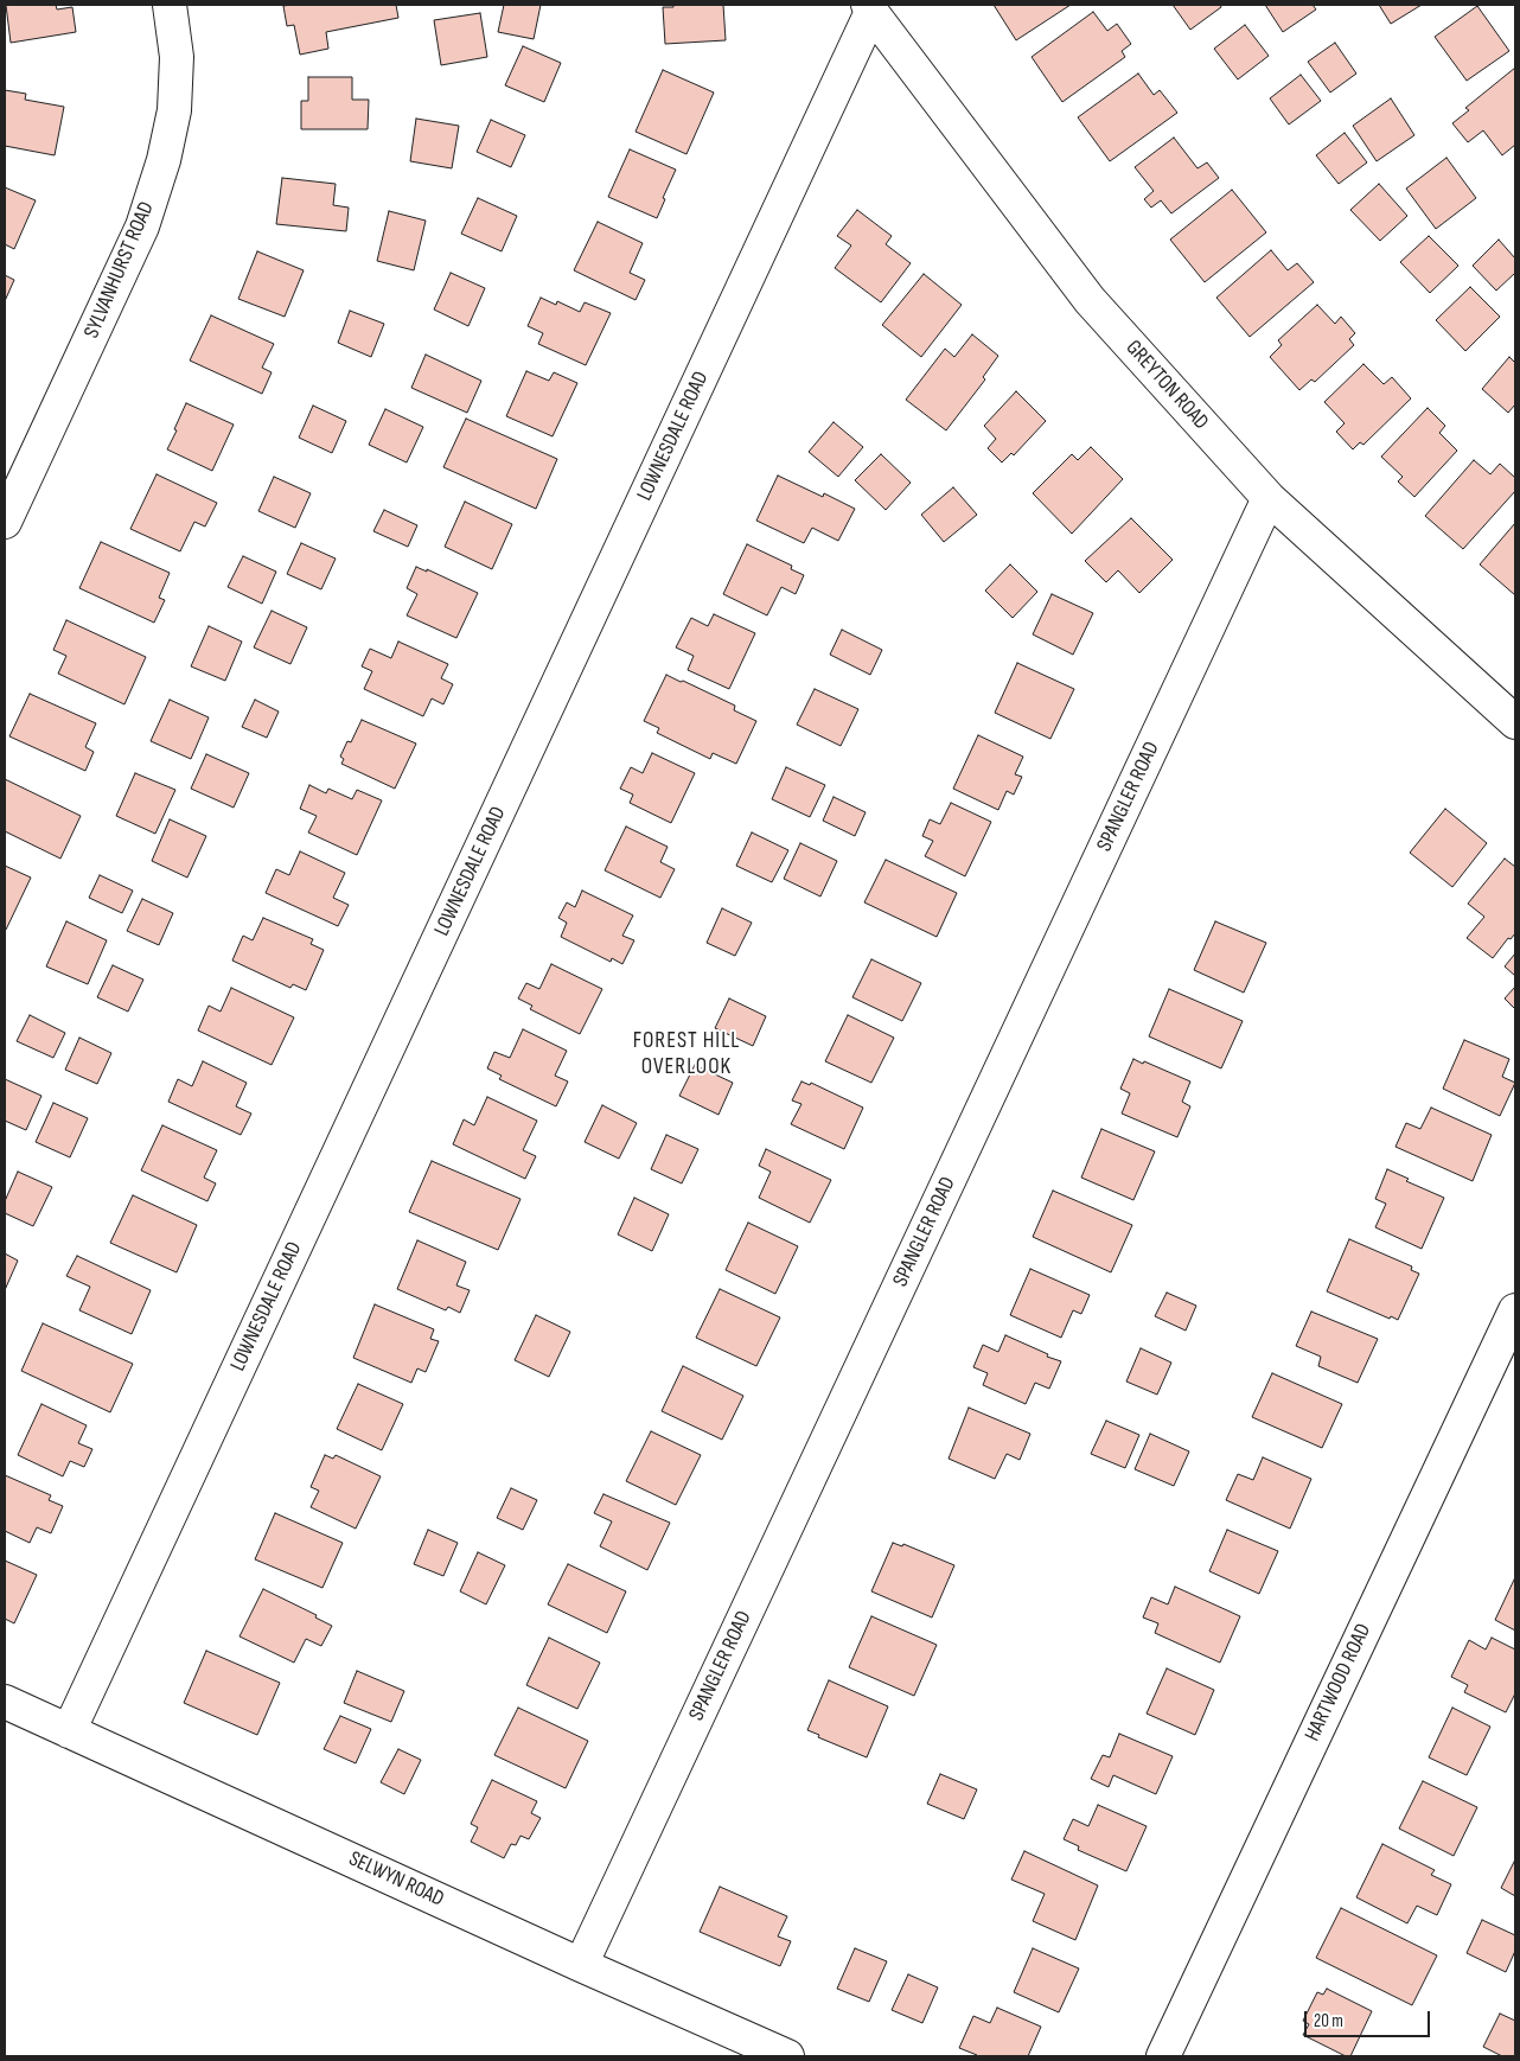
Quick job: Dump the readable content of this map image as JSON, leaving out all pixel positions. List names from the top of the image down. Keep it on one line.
{"streets":{"street":["SYLVANHURST ROAD","GREYTON ROAD","LOWNESDALE ROAD","SPANGLER ROAD","HARTWOOD ROAD","SELWYN ROAD"]},"crossings":[["GREYTON ROAD","LOWNESDALE ROAD"],["GREYTON ROAD","SPANGLER ROAD"],["LOWNESDALE ROAD","SELWYN ROAD"],["SPANGLER ROAD","SELWYN ROAD"]],"districts":["FOREST HILL OVERLOOK"],"scale_bar":"20 m"}
